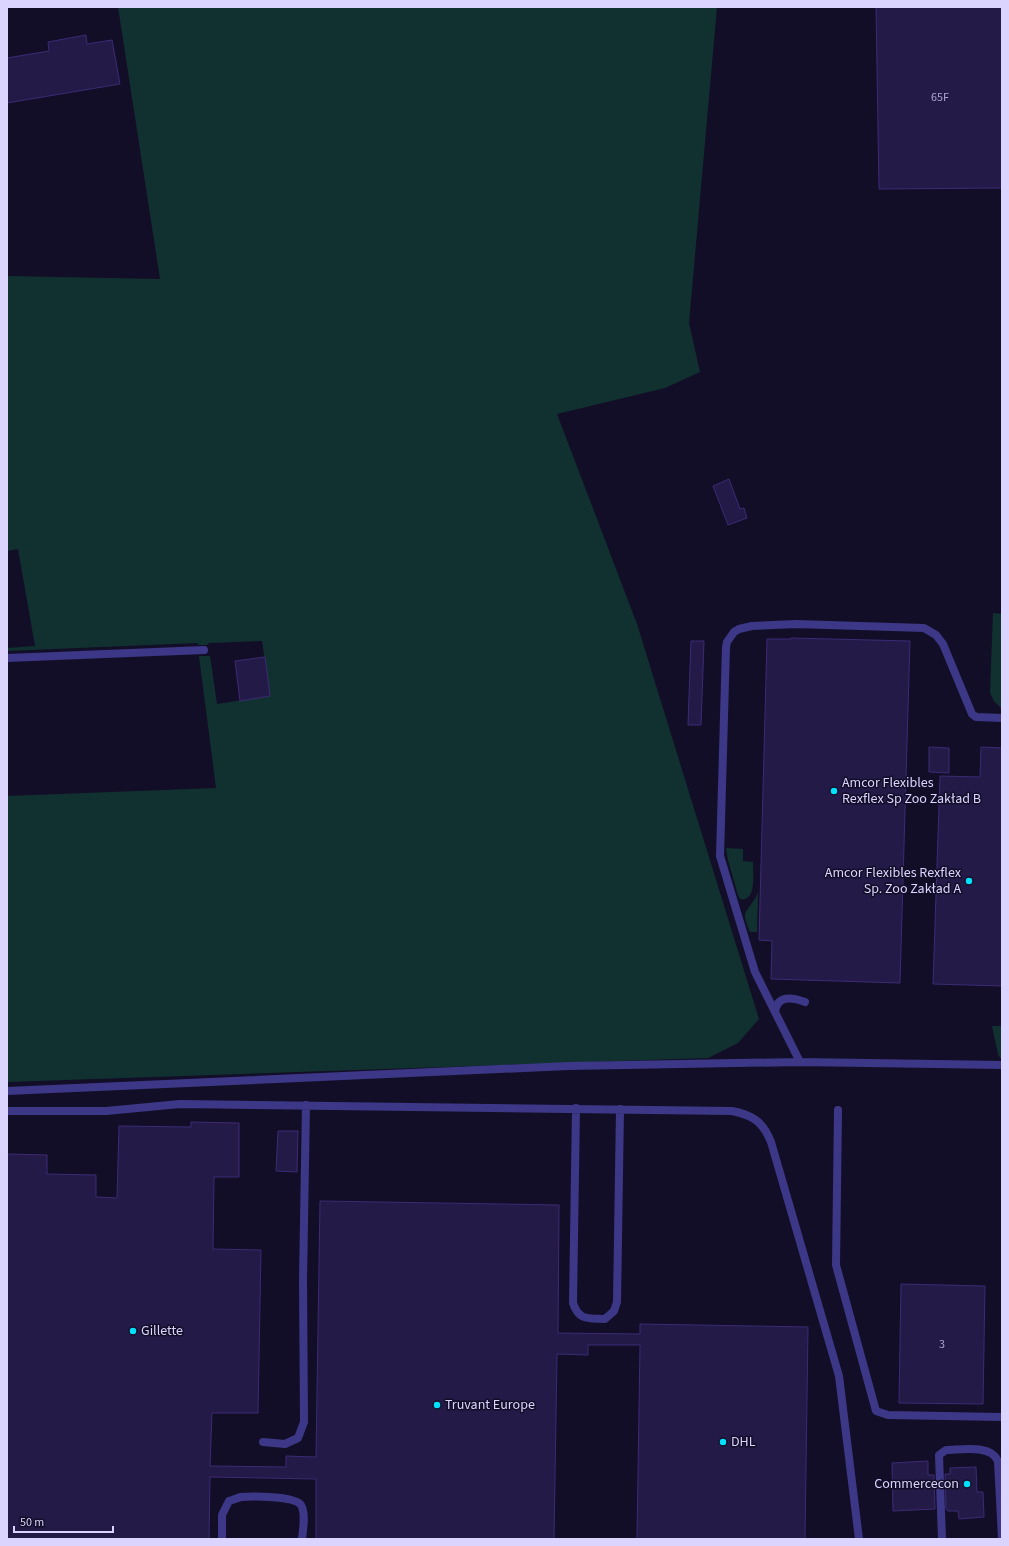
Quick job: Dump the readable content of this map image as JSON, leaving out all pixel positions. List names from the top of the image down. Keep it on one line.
{"places":["Amcor Flexibles Rexflex Sp Zoo Zakład B","Amcor Flexibles Rexflex Sp. Zoo Zakład A","Gillette","Truvant Europe","DHL","Commercecon"],"house_numbers":["65F","3"],"scale_bar":"50 m"}
